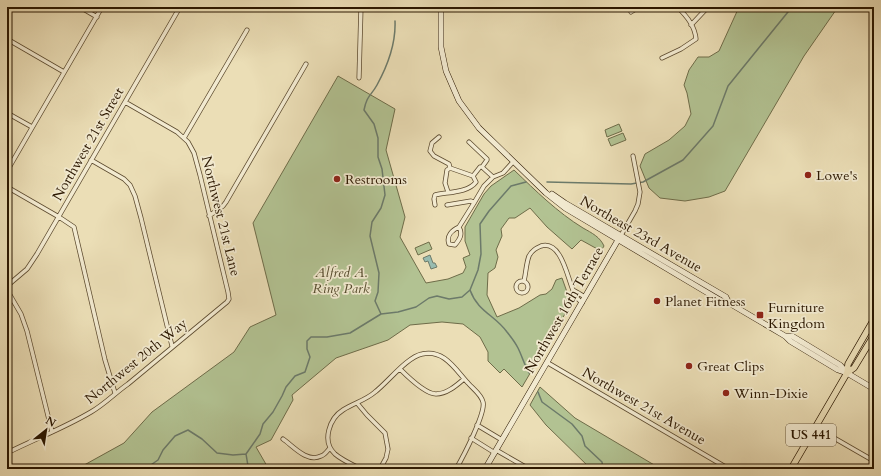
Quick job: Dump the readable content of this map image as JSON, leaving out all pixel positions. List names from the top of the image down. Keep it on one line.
{"streets":{"main road":["US 441"],"street":["Northwest 21st Street","Northwest 21st Lane","Northeast 23rd Avenue","Northwest 16th Terrace","Northwest 20th Way","Northwest 21st Avenue"]},"crossings":[["Northwest 21st Street","Northwest 21st Lane"],["Northwest 21st Lane","Northwest 20th Way"],["Northeast 23rd Avenue","Northwest 16th Terrace"],["Northeast 23rd Avenue","US 441"],["Northwest 16th Terrace","Northwest 21st Avenue"]],"parks":["Alfred A. Ring Park"],"places":{"other":["Lowe's","Restrooms","Planet Fitness","Great Clips","Winn-Dixie"],"transit":["Furniture Kingdom"]},"north":"top right"}
